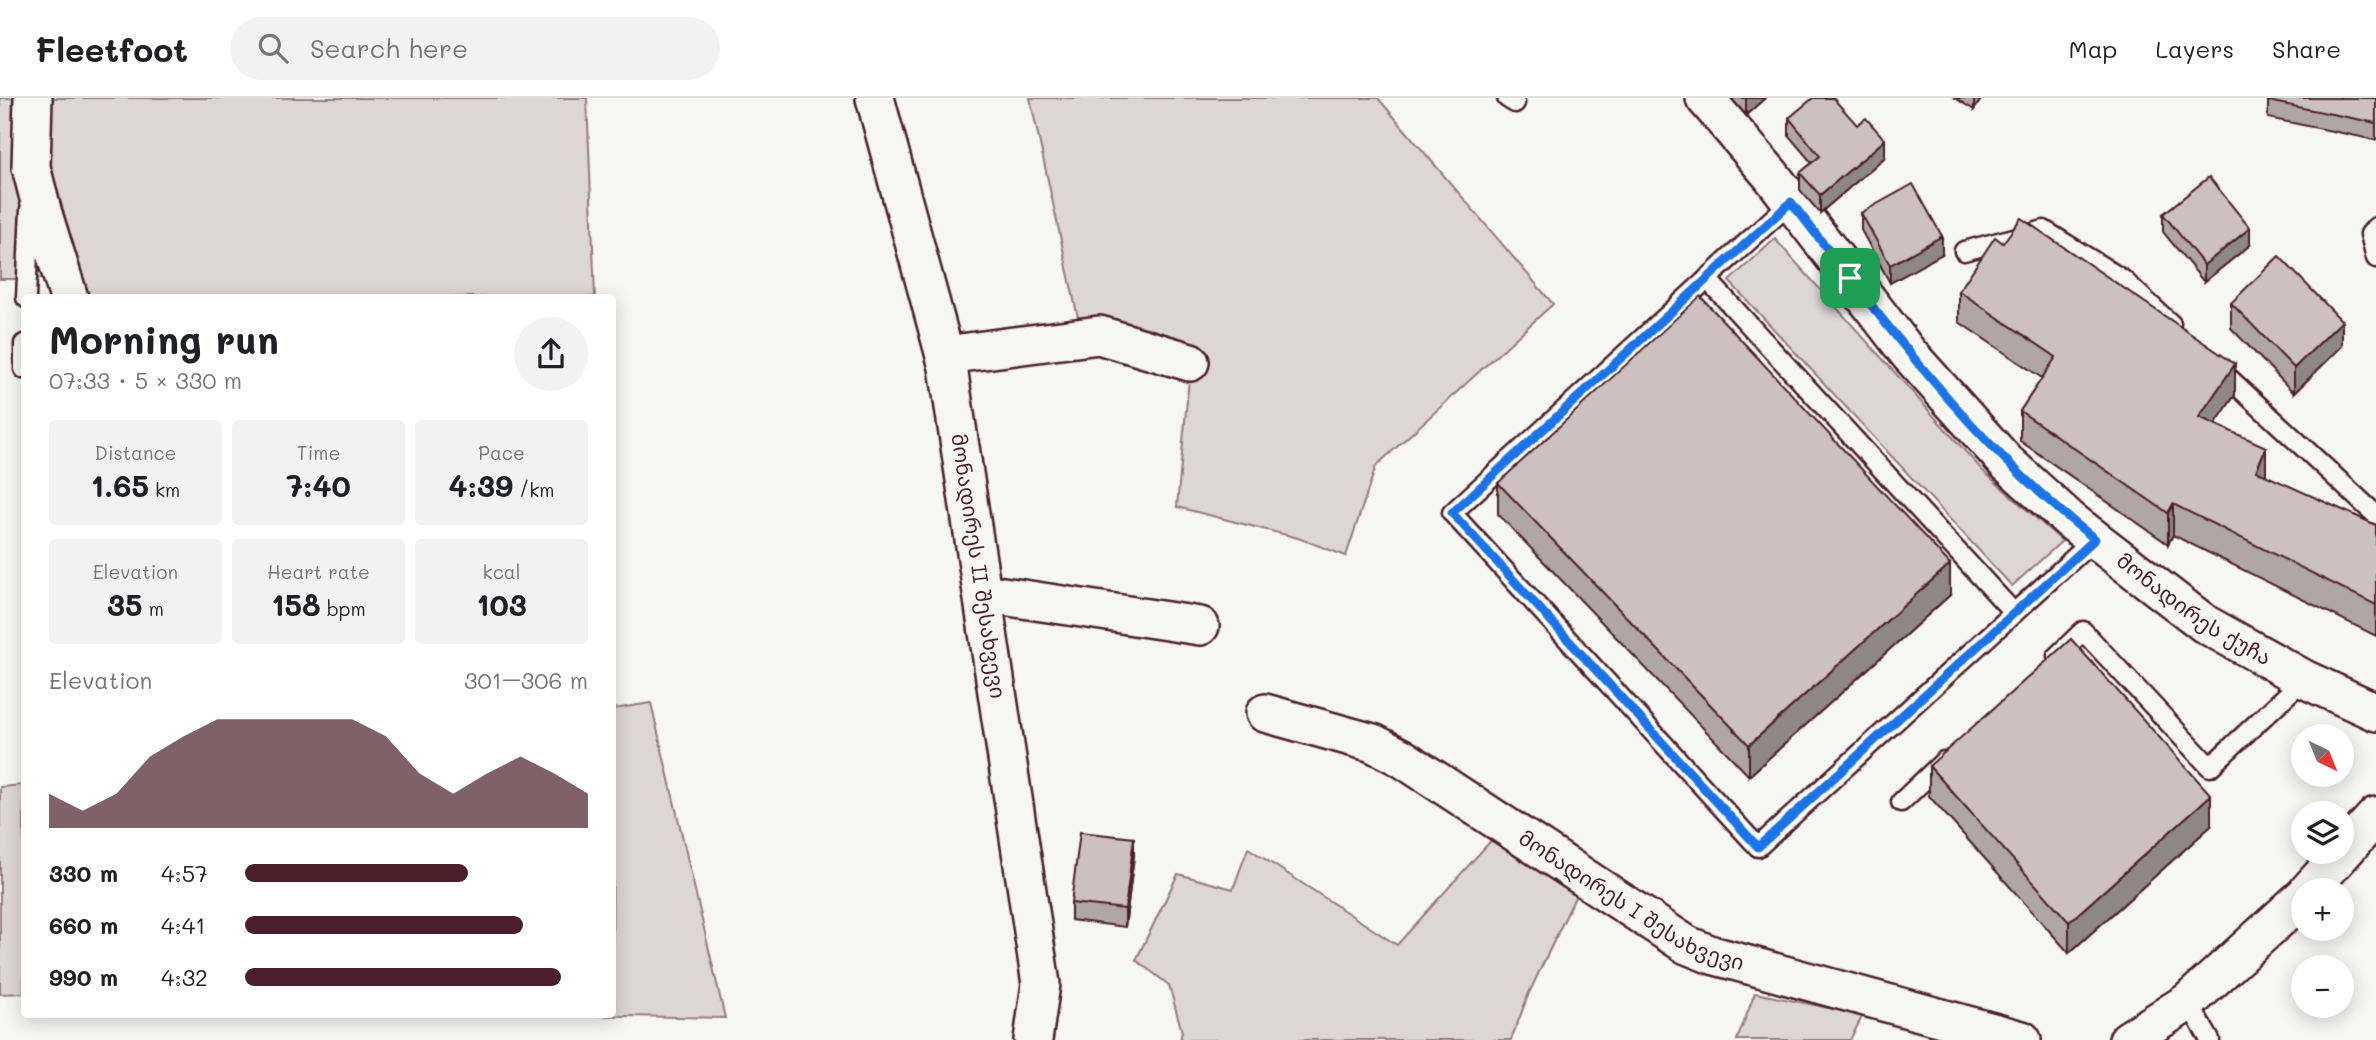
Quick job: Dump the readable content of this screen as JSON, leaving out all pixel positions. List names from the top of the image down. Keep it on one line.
{"streets":{"street":["მონადირეს II შესახვევი","მონადირეს ქუჩა","მონადირეს I შესახვევი"]},"north":"bottom right","page":{"header":"Fleetfoot","search":"Search here","nav":["Map","Layers","Share"],"heading":["Morning run","07:33 · 5 × 330 m"],"stats":[["Distance","1.65 km"],["Time","7:40"],["Pace","4:39 /km"],["Elevation","35 m"],["Heart rate","158 bpm"],["kcal","103"]],"chart":["Elevation","301–306 m"],"map_buttons":["+","−"],"list":[{"name":"330 m","note":"4:57"},{"name":"660 m","note":"4:41"},{"name":"990 m","note":"4:32"}]}}
